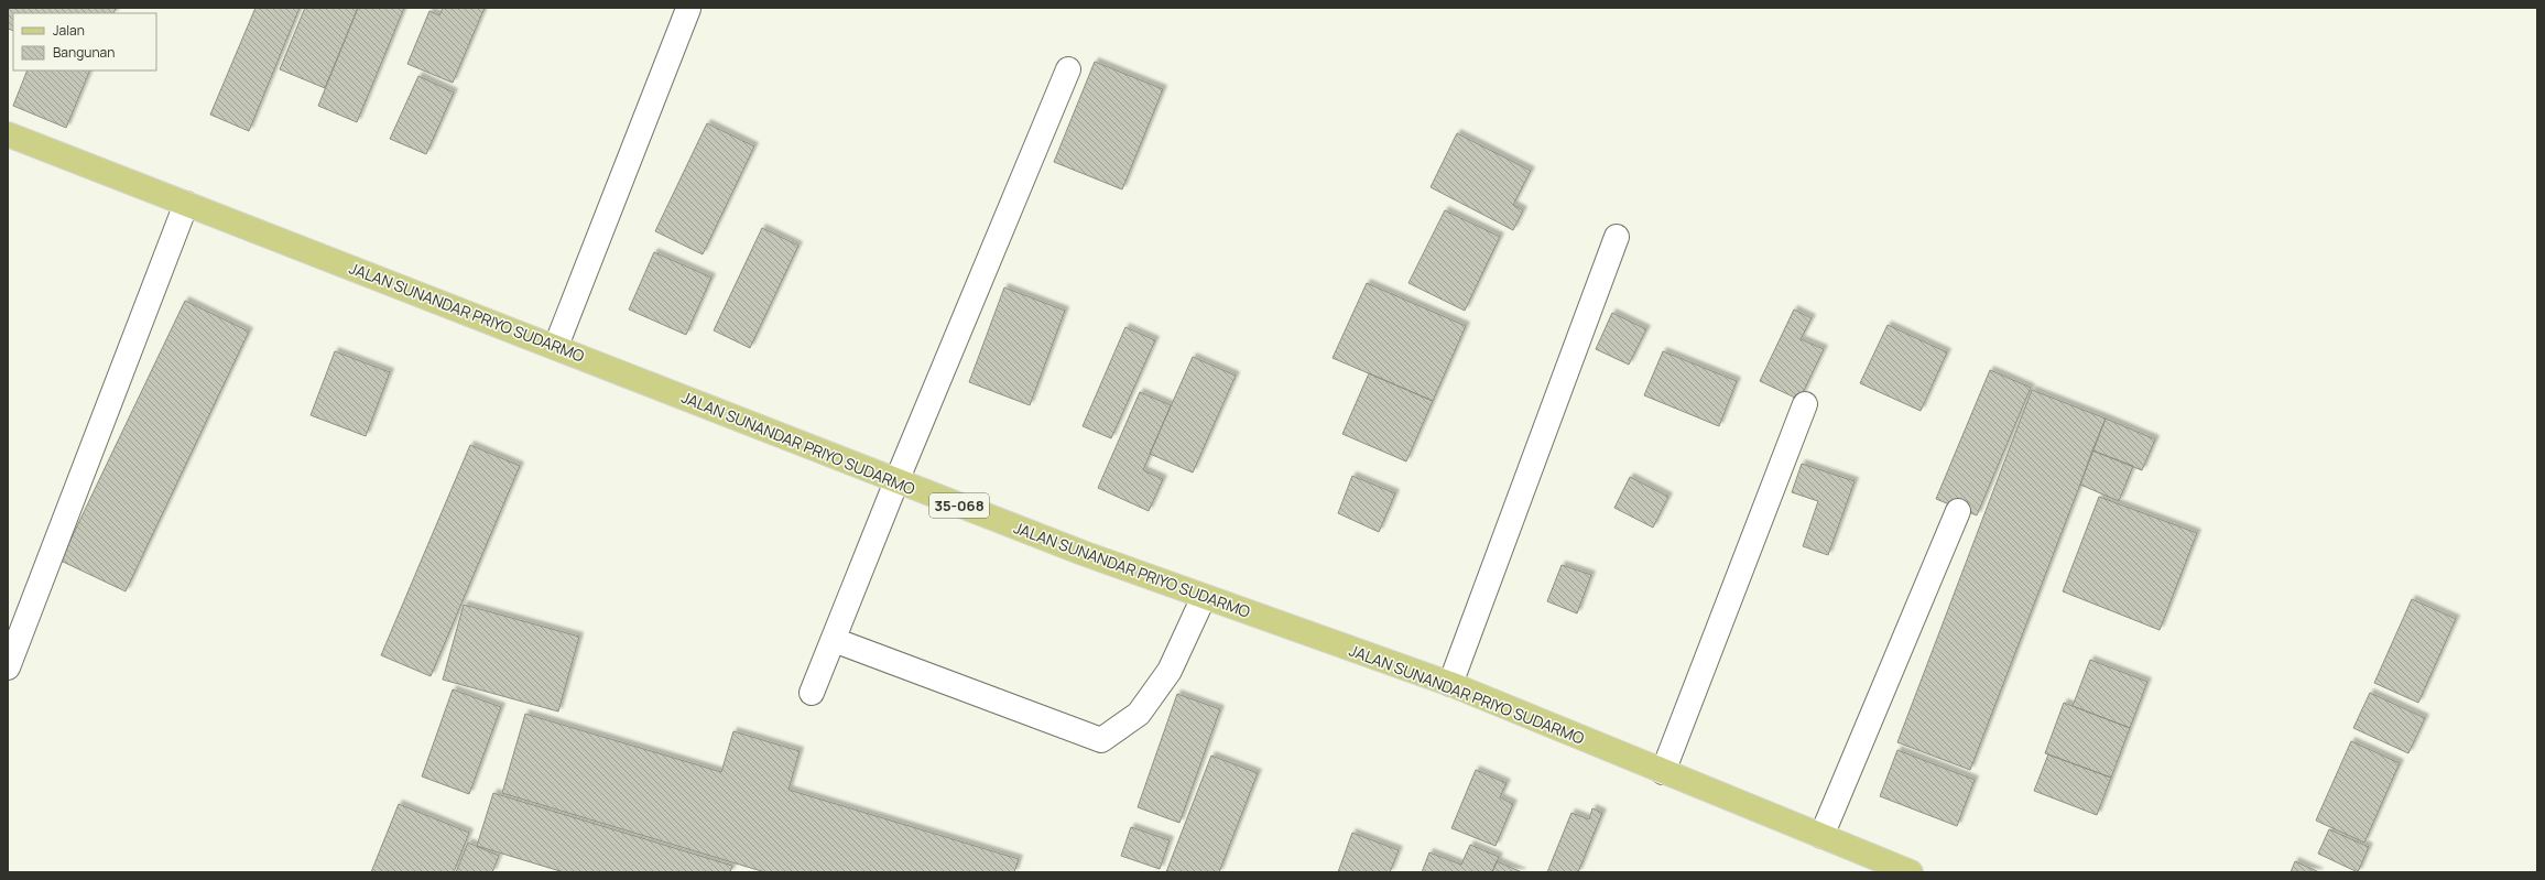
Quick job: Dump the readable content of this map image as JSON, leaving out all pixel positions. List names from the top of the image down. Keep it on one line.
{"streets":{"main road":["JALAN SUNANDAR PRIYO SUDARMO","35-068"]},"legend":["Jalan","Bangunan"]}
